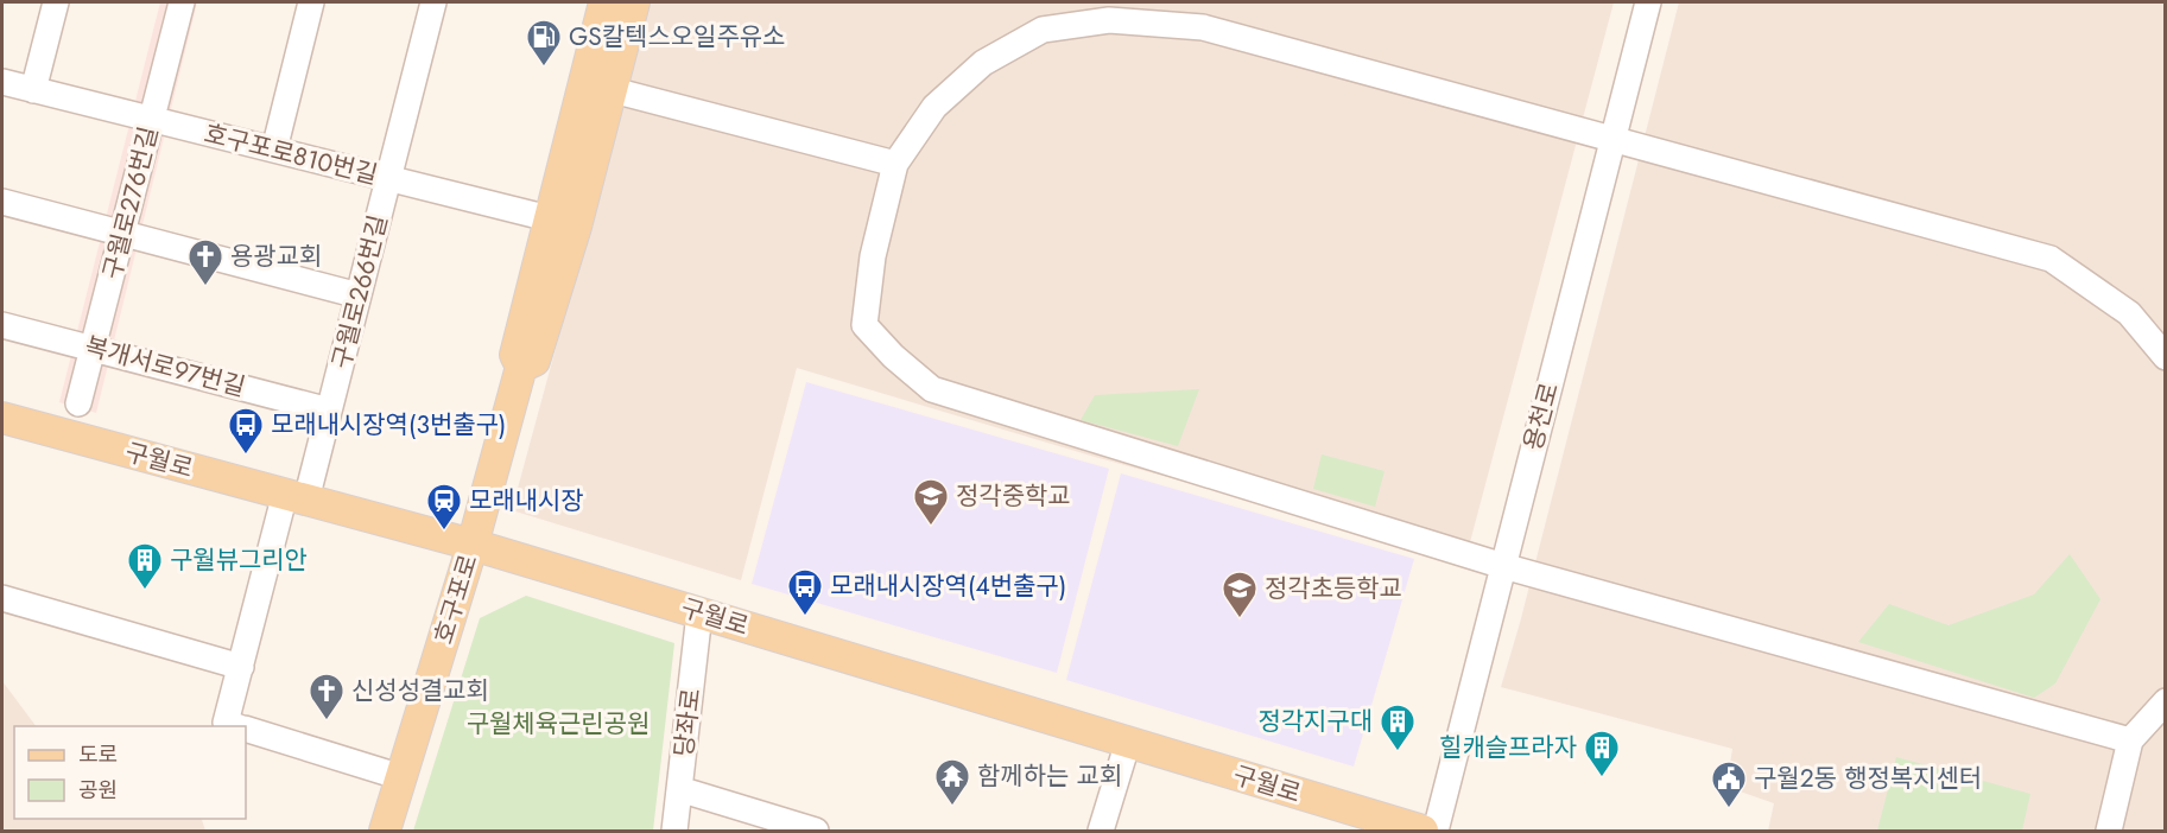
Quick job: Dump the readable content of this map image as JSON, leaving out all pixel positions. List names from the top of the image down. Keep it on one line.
{"streets":{"main road":["구월로","호구포로"],"street":["호구포로810번길","구월로276번길","구월로266번길","복개서로97번길","용천로","당좌로"]},"crossings":[["호구포로810번길","구월로276번길"],["호구포로810번길","구월로266번길"],["호구포로810번길","호구포로"],["구월로276번길","복개서로97번길"],["구월로276번길","구월로"],["구월로266번길","복개서로97번길"],["구월로266번길","구월로"],["구월로","호구포로"],["구월로","당좌로"]],"parks":["구월체육근린공원"],"places":{"fuel station":["GS칼텍스오일주유소"],"church":["용광교회","신성성결교회"],"bus stop":["모래내시장역(3번출구)","모래내시장역(4번출구)"],"school or university":["정각중학교","정각초등학교"],"station":["모래내시장"],"building":["구월뷰그리안","정각지구대","힐캐슬프라자"],"temple":["함께하는 교회"],"public building":["구월2동 행정복지센터"]},"legend":["도로","공원"]}
